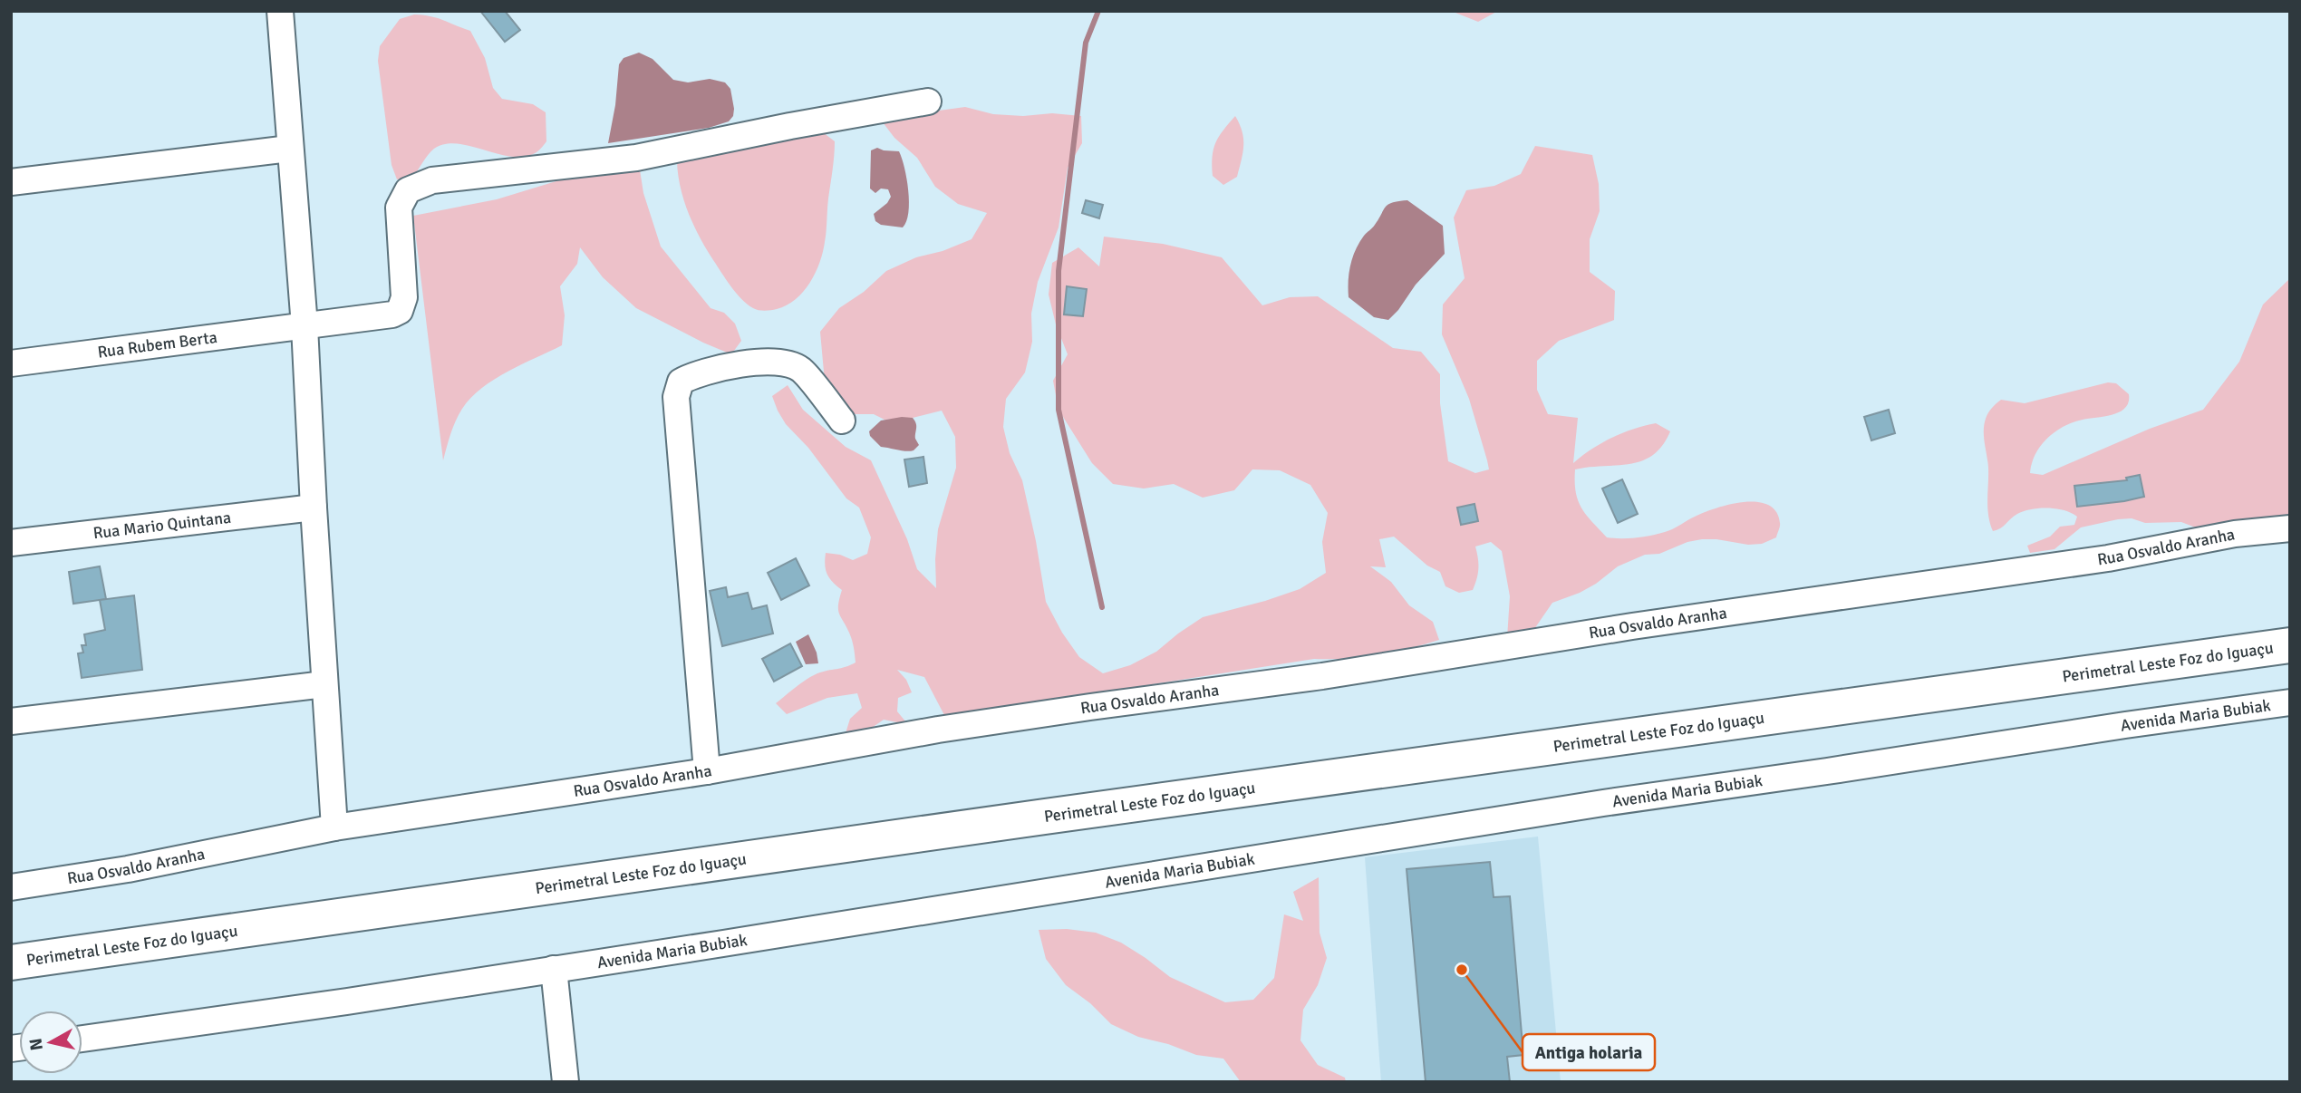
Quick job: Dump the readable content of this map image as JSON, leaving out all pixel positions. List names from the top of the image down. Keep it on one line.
{"streets":{"highway":["Perimetral Leste Foz do Iguaçu"],"street":["Rua Rubem Berta","Rua Mario Quintana","Rua Osvaldo Aranha","Avenida Maria Bubiak"]},"places":["Antiga holaria"],"north":"left"}
